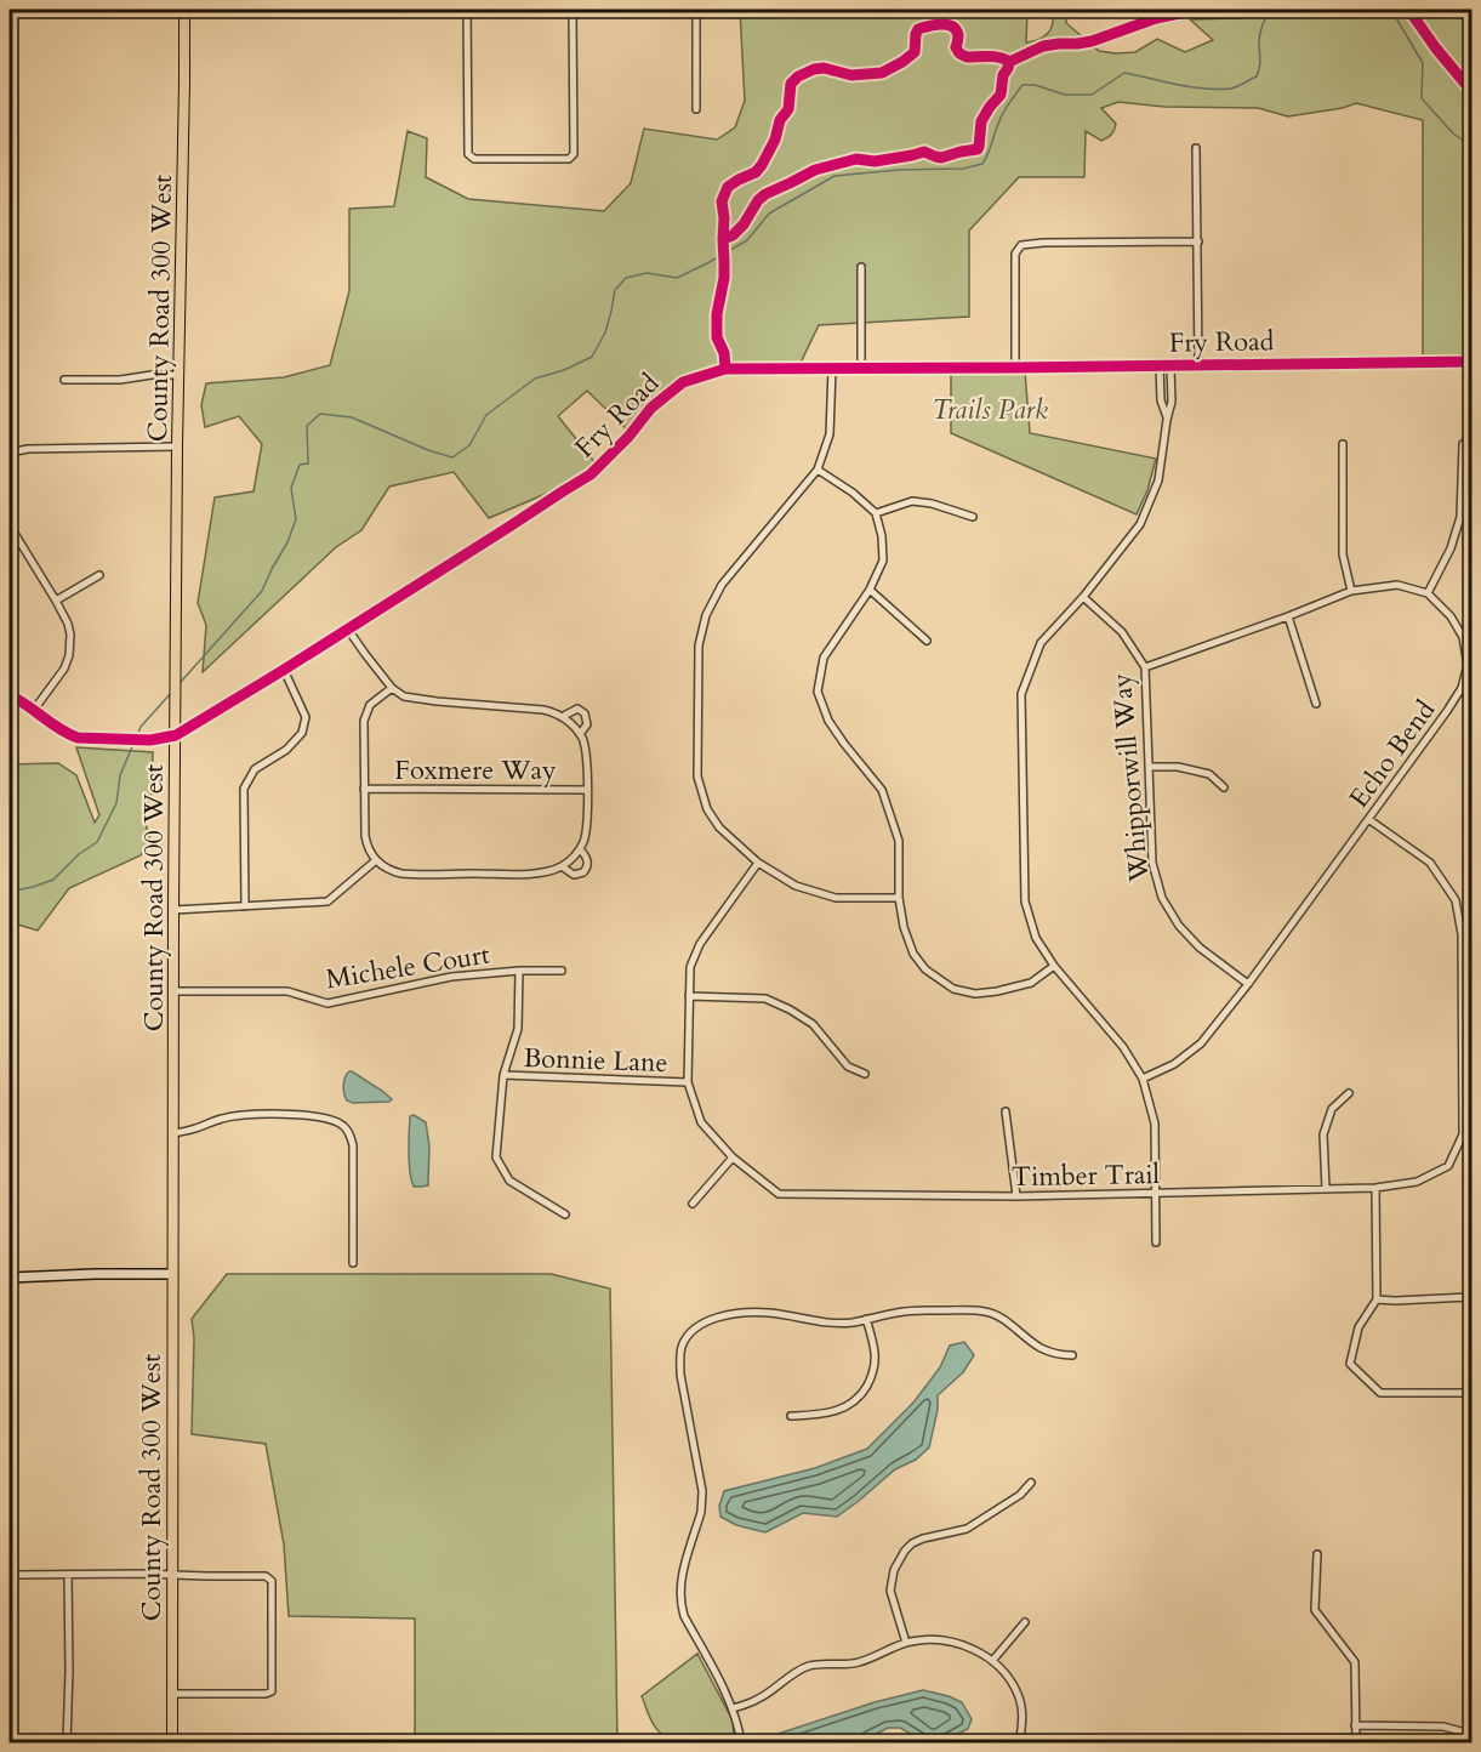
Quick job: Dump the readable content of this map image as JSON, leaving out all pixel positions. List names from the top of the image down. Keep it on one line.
{"streets":{"main road":["County Road 300 West"],"street":["Fry Road","Echo Bend","Foxmere Way","Whipporwill Way","Michele Court","Bonnie Lane","Timber Trail"]},"crossings":[["County Road 300 West","Fry Road"],["County Road 300 West","Michele Court"],["Echo Bend","Whipporwill Way"],["Bonnie Lane","Timber Trail"]],"parks":["Trails Park"]}
